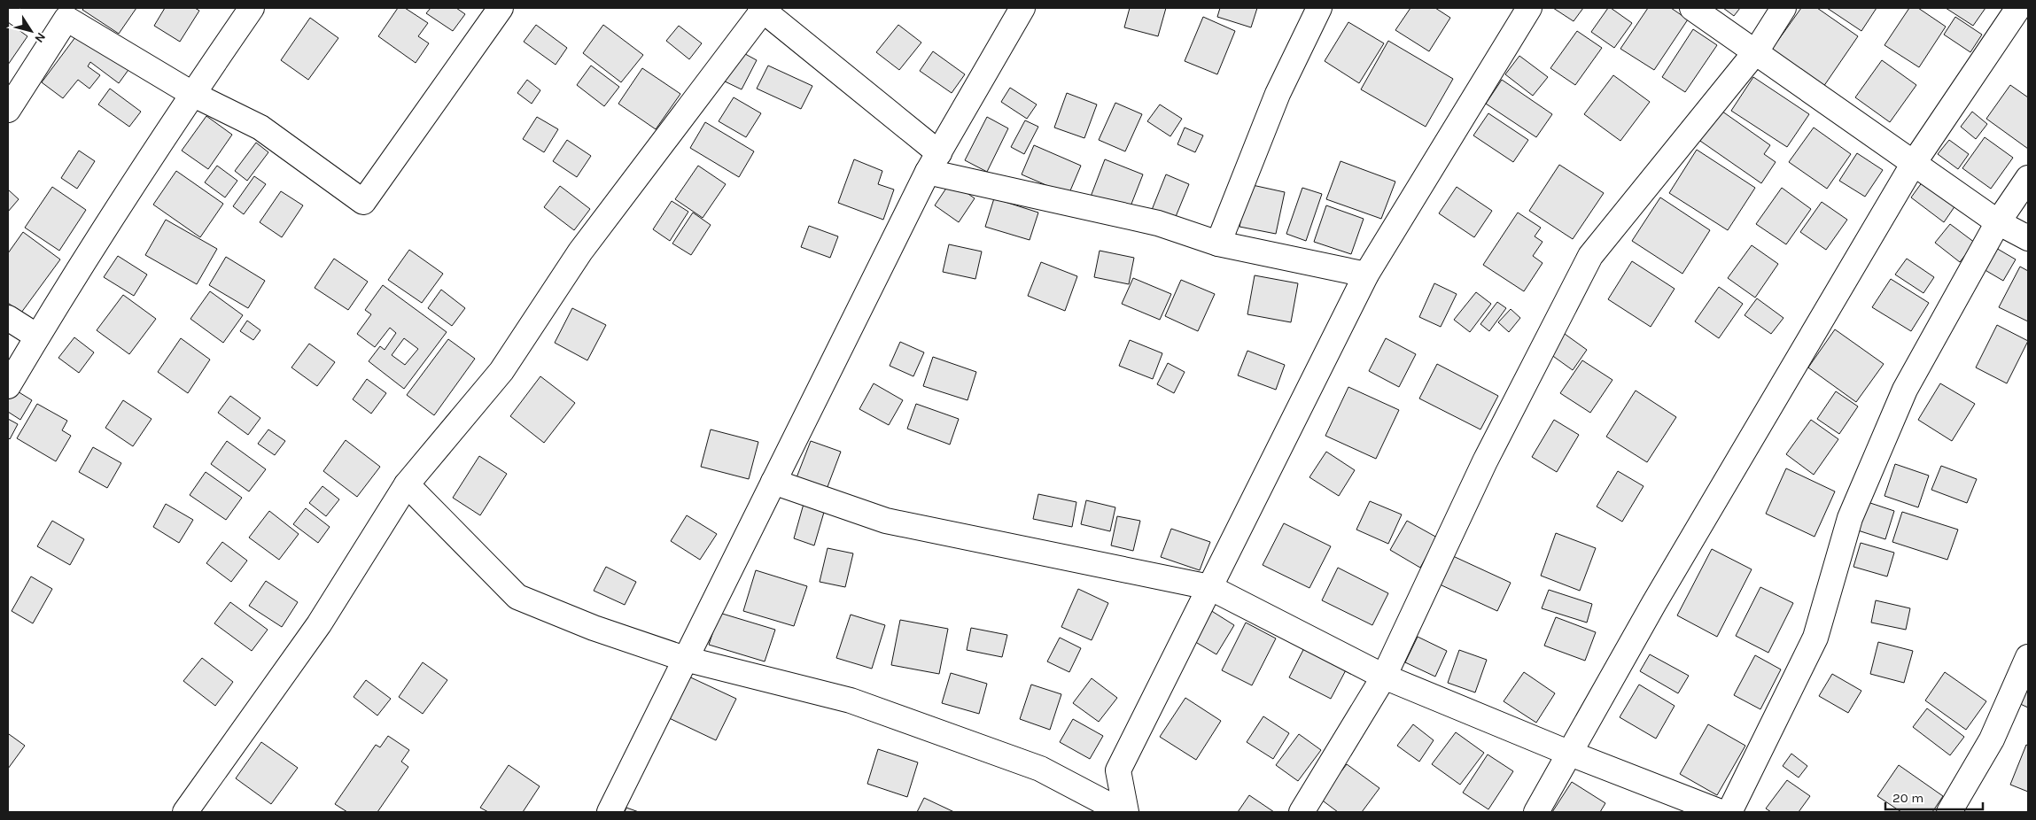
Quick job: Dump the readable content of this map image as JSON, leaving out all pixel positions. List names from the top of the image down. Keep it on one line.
{"scale_bar":"20 m","north":"bottom right"}
